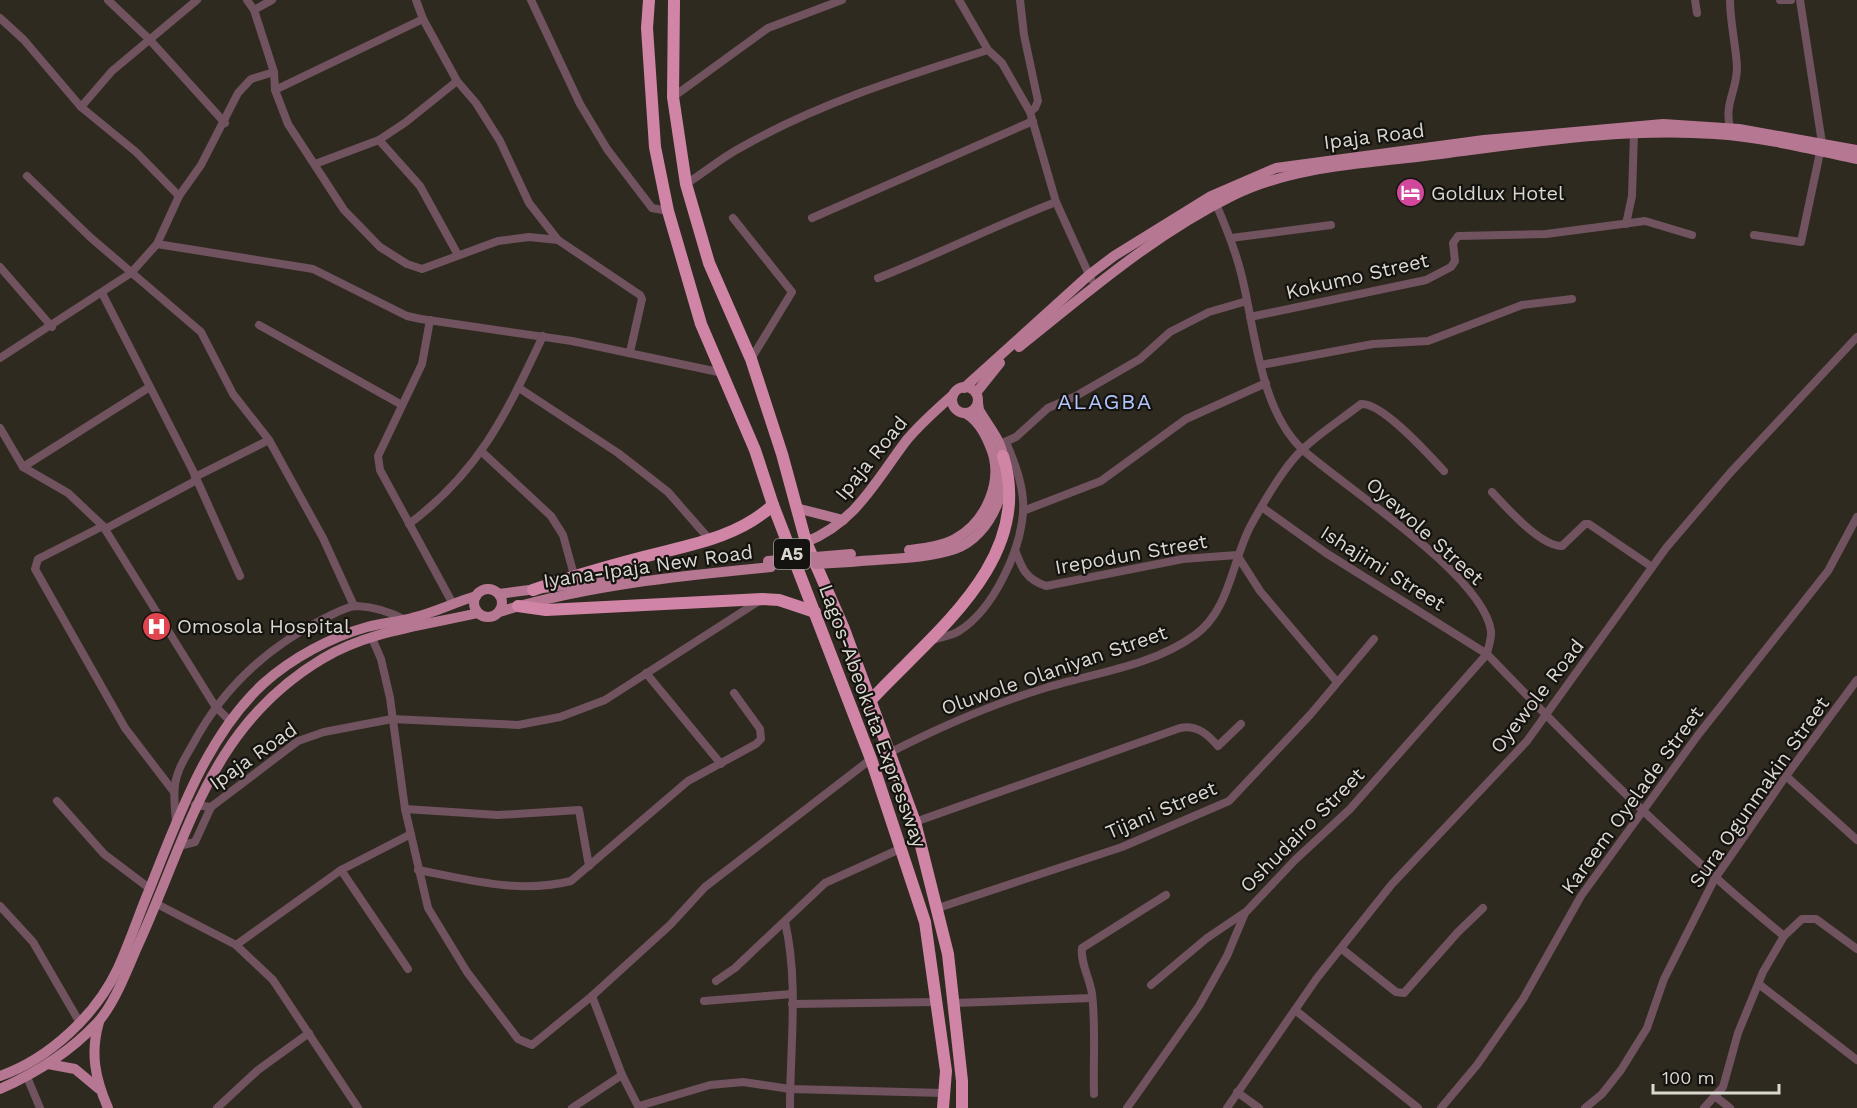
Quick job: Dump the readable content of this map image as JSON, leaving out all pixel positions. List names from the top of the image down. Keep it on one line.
{"streets":{"highway":["A5","Lagos-Abeokuta Expressway"],"main road":["Ipaja Road","Iyana-Ipaja New Road"],"street":["Kokumo Street","Oyewole Street","Irepodun Street","Ishajimi Street","Oluwole Olaniyan Street","Oyewole Road","Sura Ogunmakin Street","Kareem Oyelade Street","Tijani Street","Oshudairo Street"]},"crossings":[["Ipaja Road","Oyewole Street"],["Ipaja Road","Iyana-Ipaja New Road"],["Ipaja Road","Lagos-Abeokuta Expressway"],["Kokumo Street","Oyewole Street"],["Oyewole Street","Ishajimi Street"],["Oyewole Street","Oluwole Olaniyan Street"],["Oyewole Street","Oshudairo Street"],["Irepodun Street","Oluwole Olaniyan Street"],["Ishajimi Street","Oluwole Olaniyan Street"],["Ishajimi Street","Oshudairo Street"],["Oluwole Olaniyan Street","Lagos-Abeokuta Expressway"],["Lagos-Abeokuta Expressway","Tijani Street"]],"districts":["ALAGBA"],"places":{"hotel":["Goldlux Hotel"],"hospital":["Omosola Hospital"]},"scale_bar":"100 m"}
